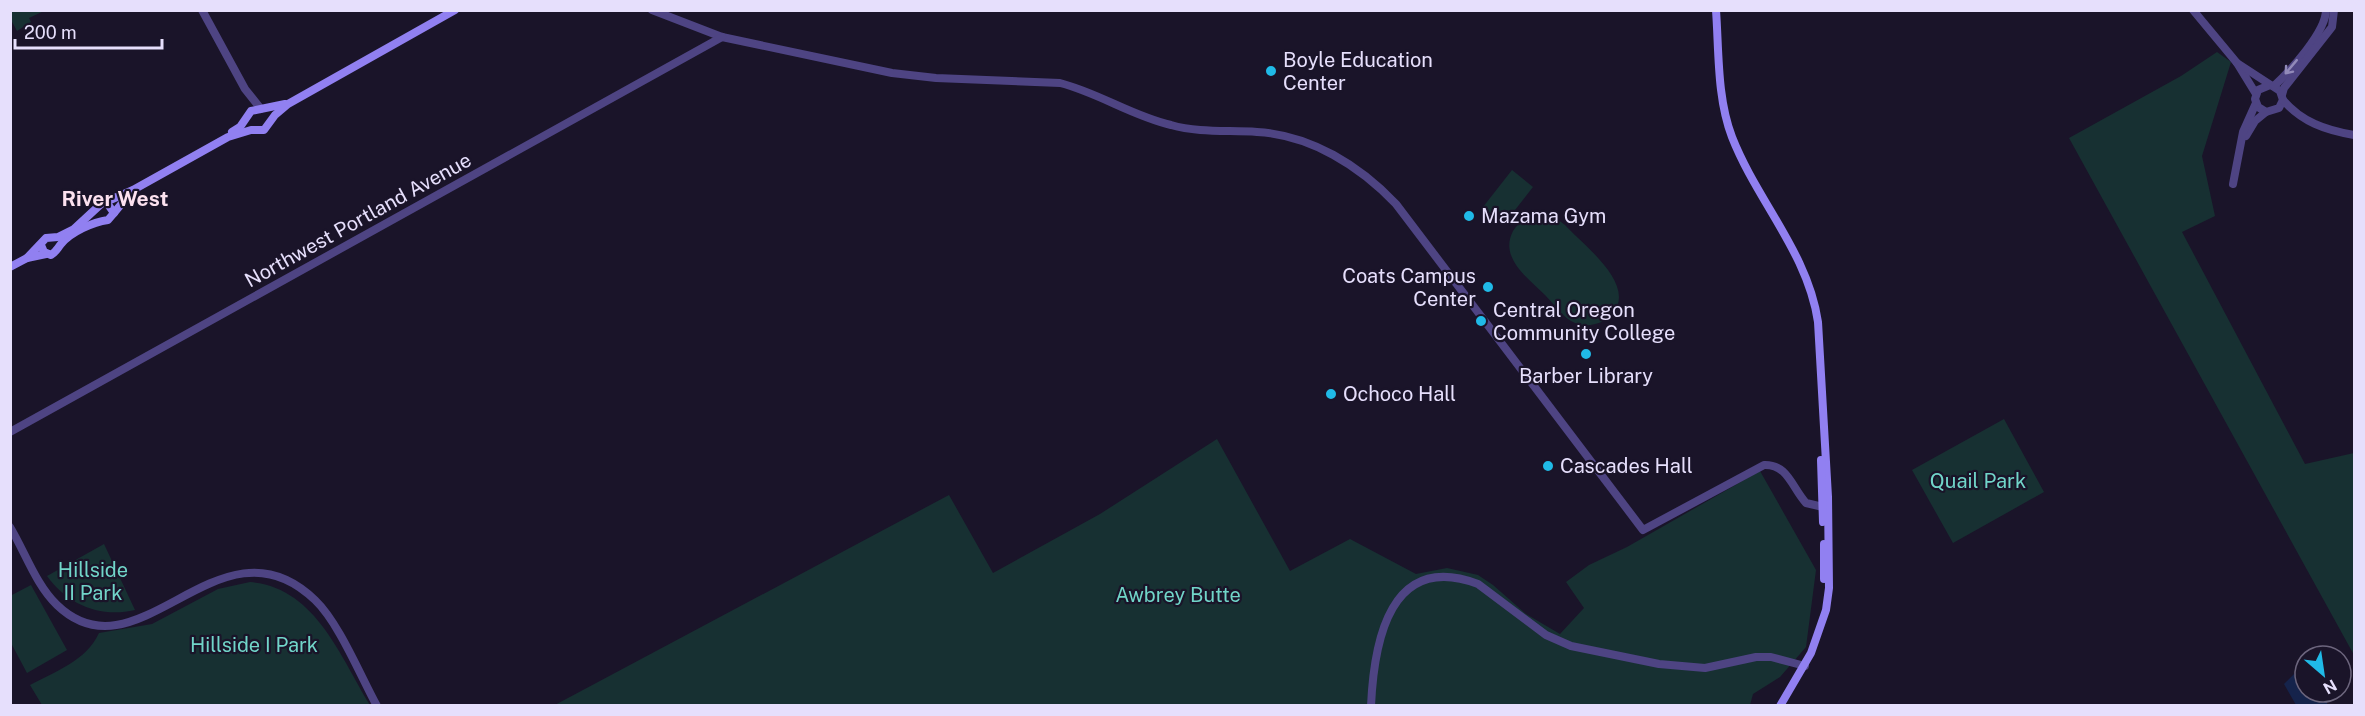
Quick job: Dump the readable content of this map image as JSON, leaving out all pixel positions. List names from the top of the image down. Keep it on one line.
{"streets":{"street":["Northwest Portland Avenue"]},"districts":["River West"],"parks":["Quail Park","Hillside II Park","Awbrey Butte","Hillside I Park"],"places":["Boyle Education Center","Mazama Gym","Coats Campus Center","Central Oregon Community College","Barber Library","Ochoco Hall","Cascades Hall"],"scale_bar":"200 m","north":"bottom right"}
